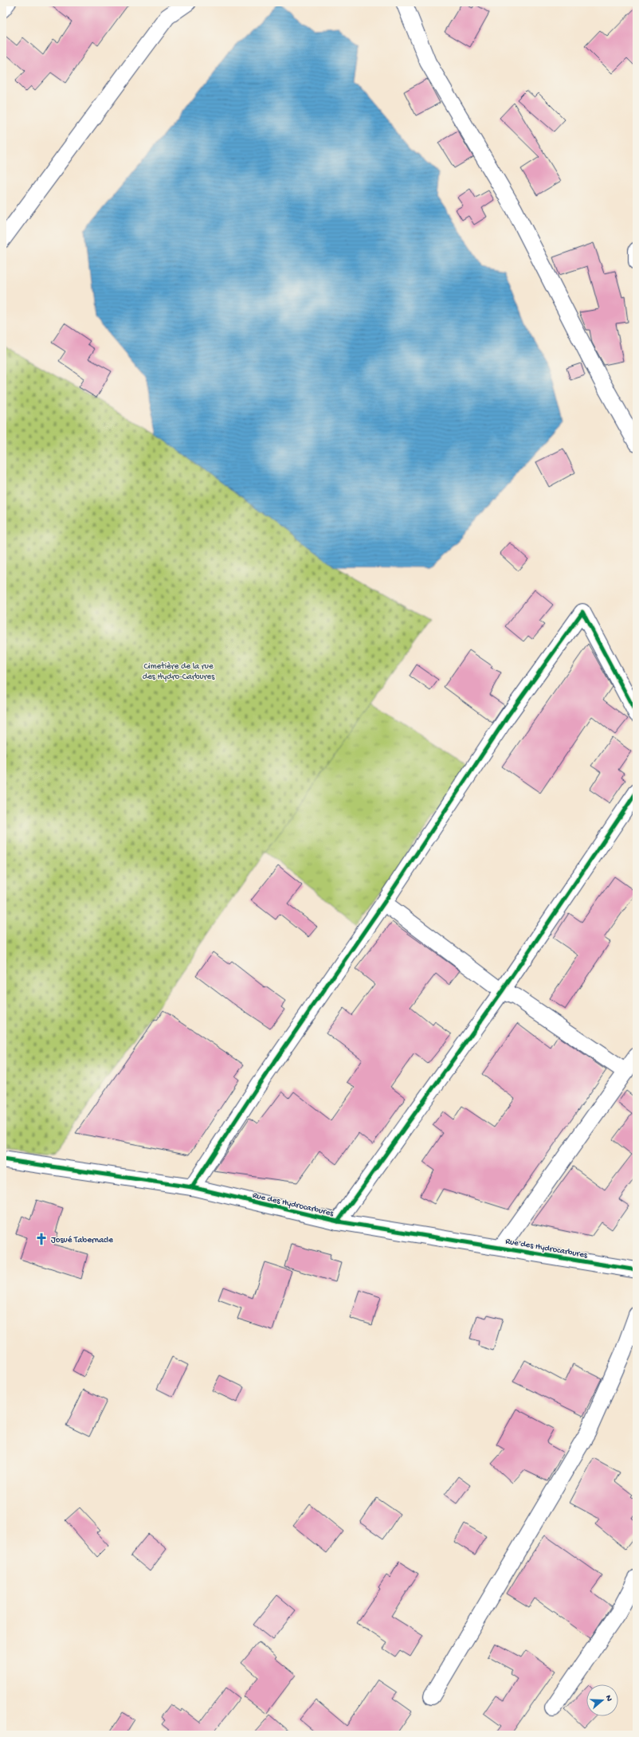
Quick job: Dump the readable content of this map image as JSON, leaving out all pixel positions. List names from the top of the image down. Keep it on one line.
{"streets":{"street":["Rue des Hydrocarbures"]},"parks":["Cimetière de la rue des Hydro-Carbures"],"places":{"church":["Josué Tabernacle"]},"north":"right"}
